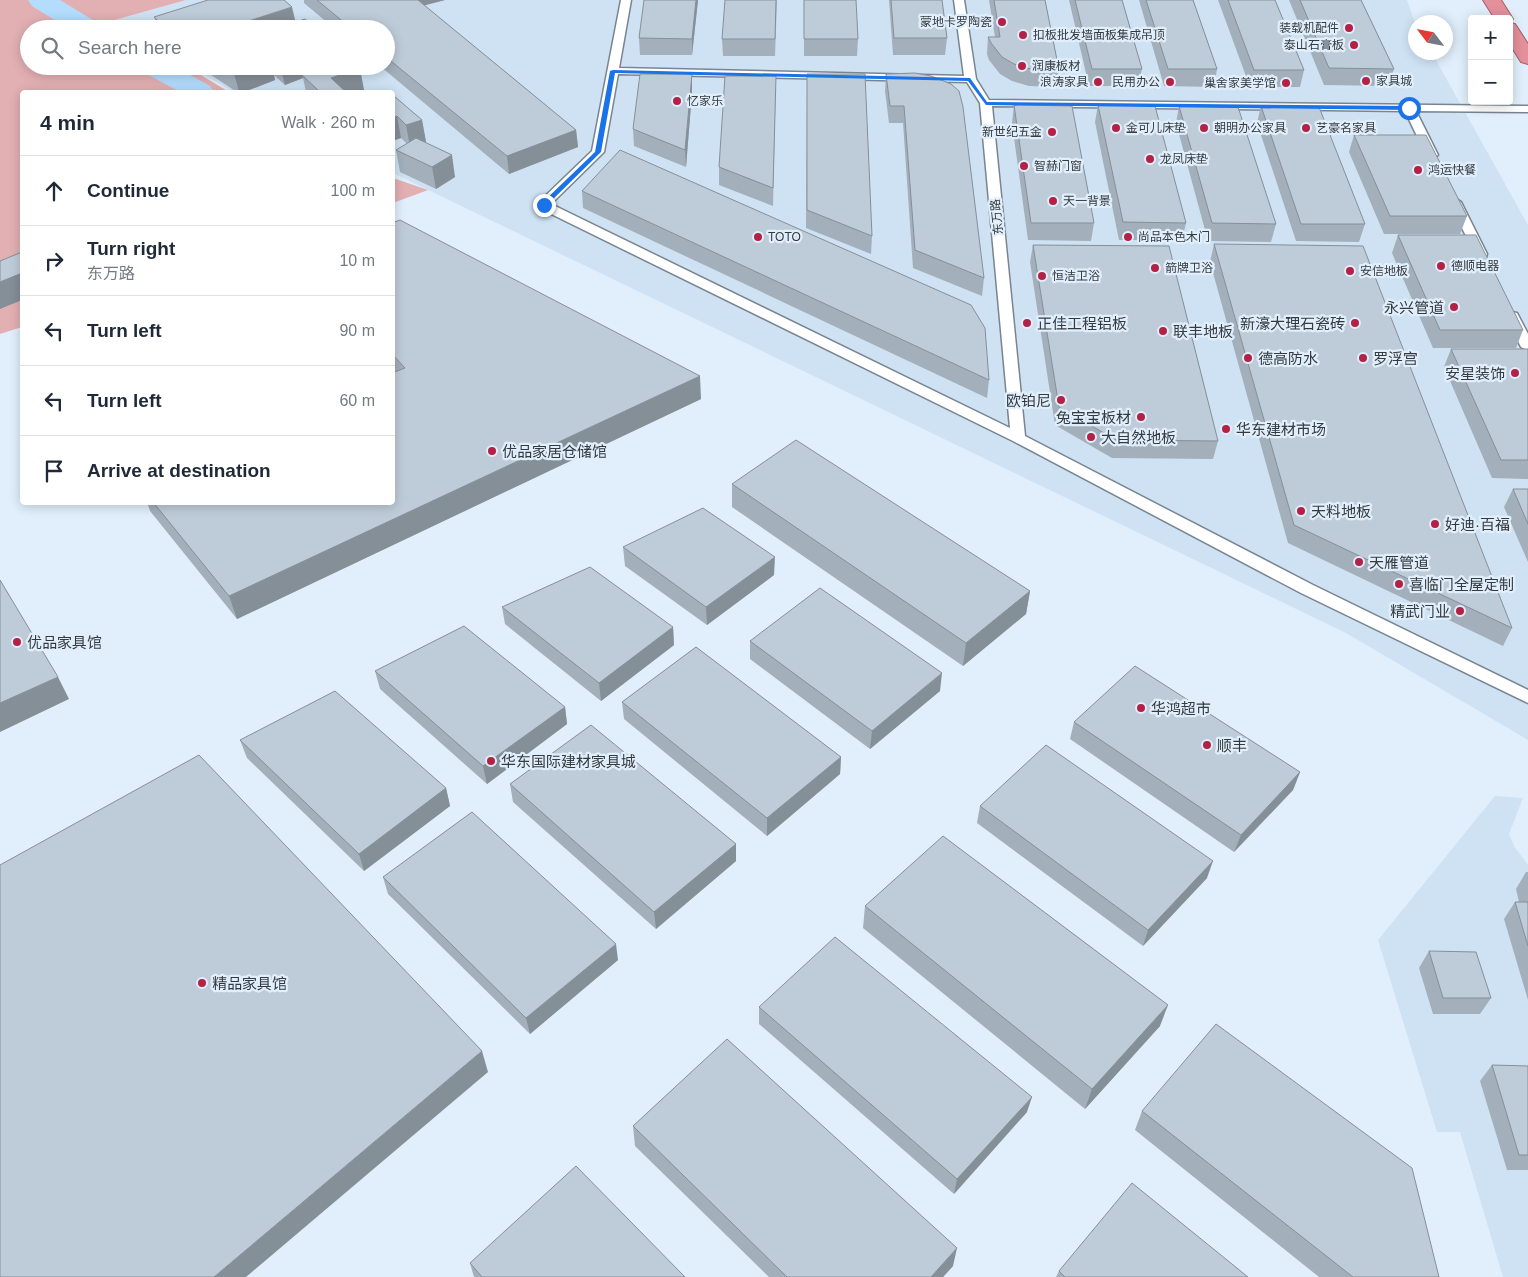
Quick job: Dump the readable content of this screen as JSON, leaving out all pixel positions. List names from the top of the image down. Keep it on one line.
{"streets":{"lane":["东万路"]},"places":["蒙地卡罗陶瓷","装载机配件","扣板批发墙面板集成吊顶","泰山石膏板","润康板材","家具城","浪涛家具","民用办公","巢舍家美学馆","忆家乐","金可儿床垫","朝明办公家具","艺豪名家具","新世纪五金","龙凤床垫","智赫门窗","鸿运快餐","天一背景","TOTO","尚品本色木门","德顺电器","箭牌卫浴","安信地板","恒洁卫浴","永兴管道","正佳工程铝板","新濠大理石瓷砖","联丰地板","德高防水","罗浮宫","安星装饰","欧铂尼","兔宝宝板材","华东建材市场","大自然地板","优品家居仓储馆","天料地板","好迪·百福","天雁管道","喜临门全屋定制","精武门业","优品家具馆","华鸿超市","顺丰","华东国际建材家具城","精品家具馆"],"north":"top left","page":{"map_buttons":["+","−"],"search":"Search here","heading":["4 min","Walk · 260 m"],"list":[["Continue","100 m"],["Turn right","东万路","10 m"],["Turn left","90 m"],["Turn left","60 m"],"Arrive at destination"]}}
